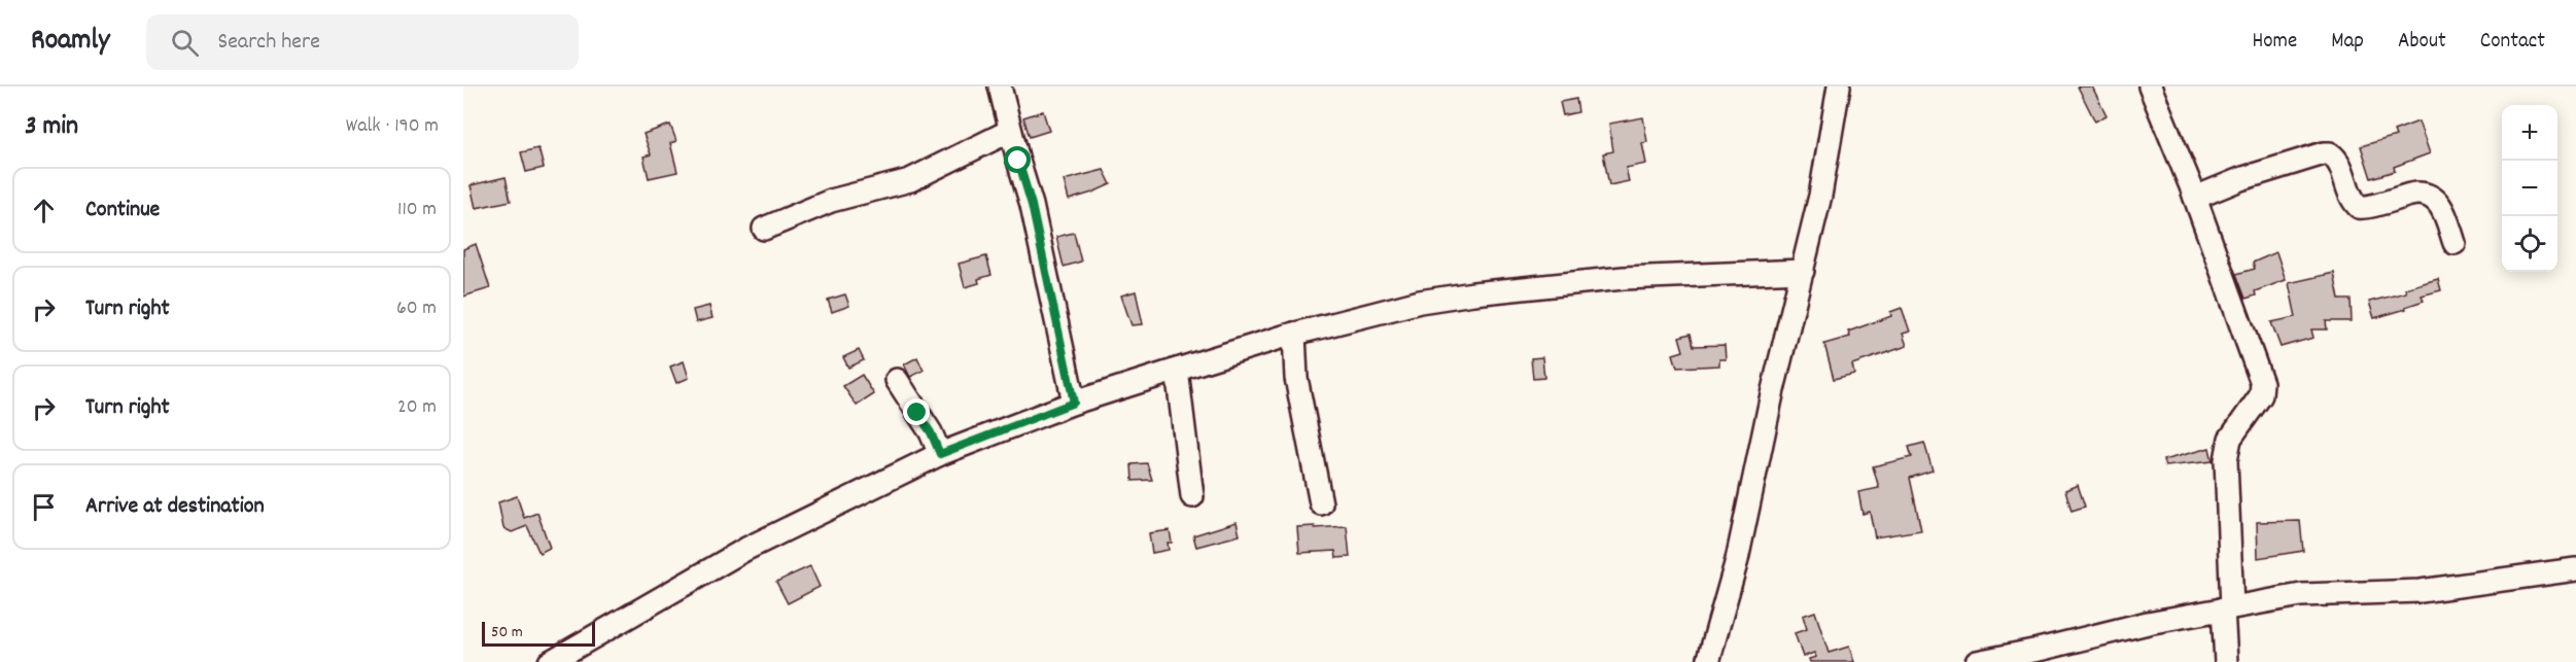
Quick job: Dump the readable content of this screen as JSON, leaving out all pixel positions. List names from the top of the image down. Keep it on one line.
{"scale_bar":"50 m","page":{"header":"Roamly","search":"Search here","nav":["Home","Map","About","Contact"],"heading":["3 min","Walk · 190 m"],"map_buttons":["+","−"],"list":[["Continue","110 m"],["Turn right","60 m"],["Turn right","20 m"],"Arrive at destination"],"scale":"50 m"}}
